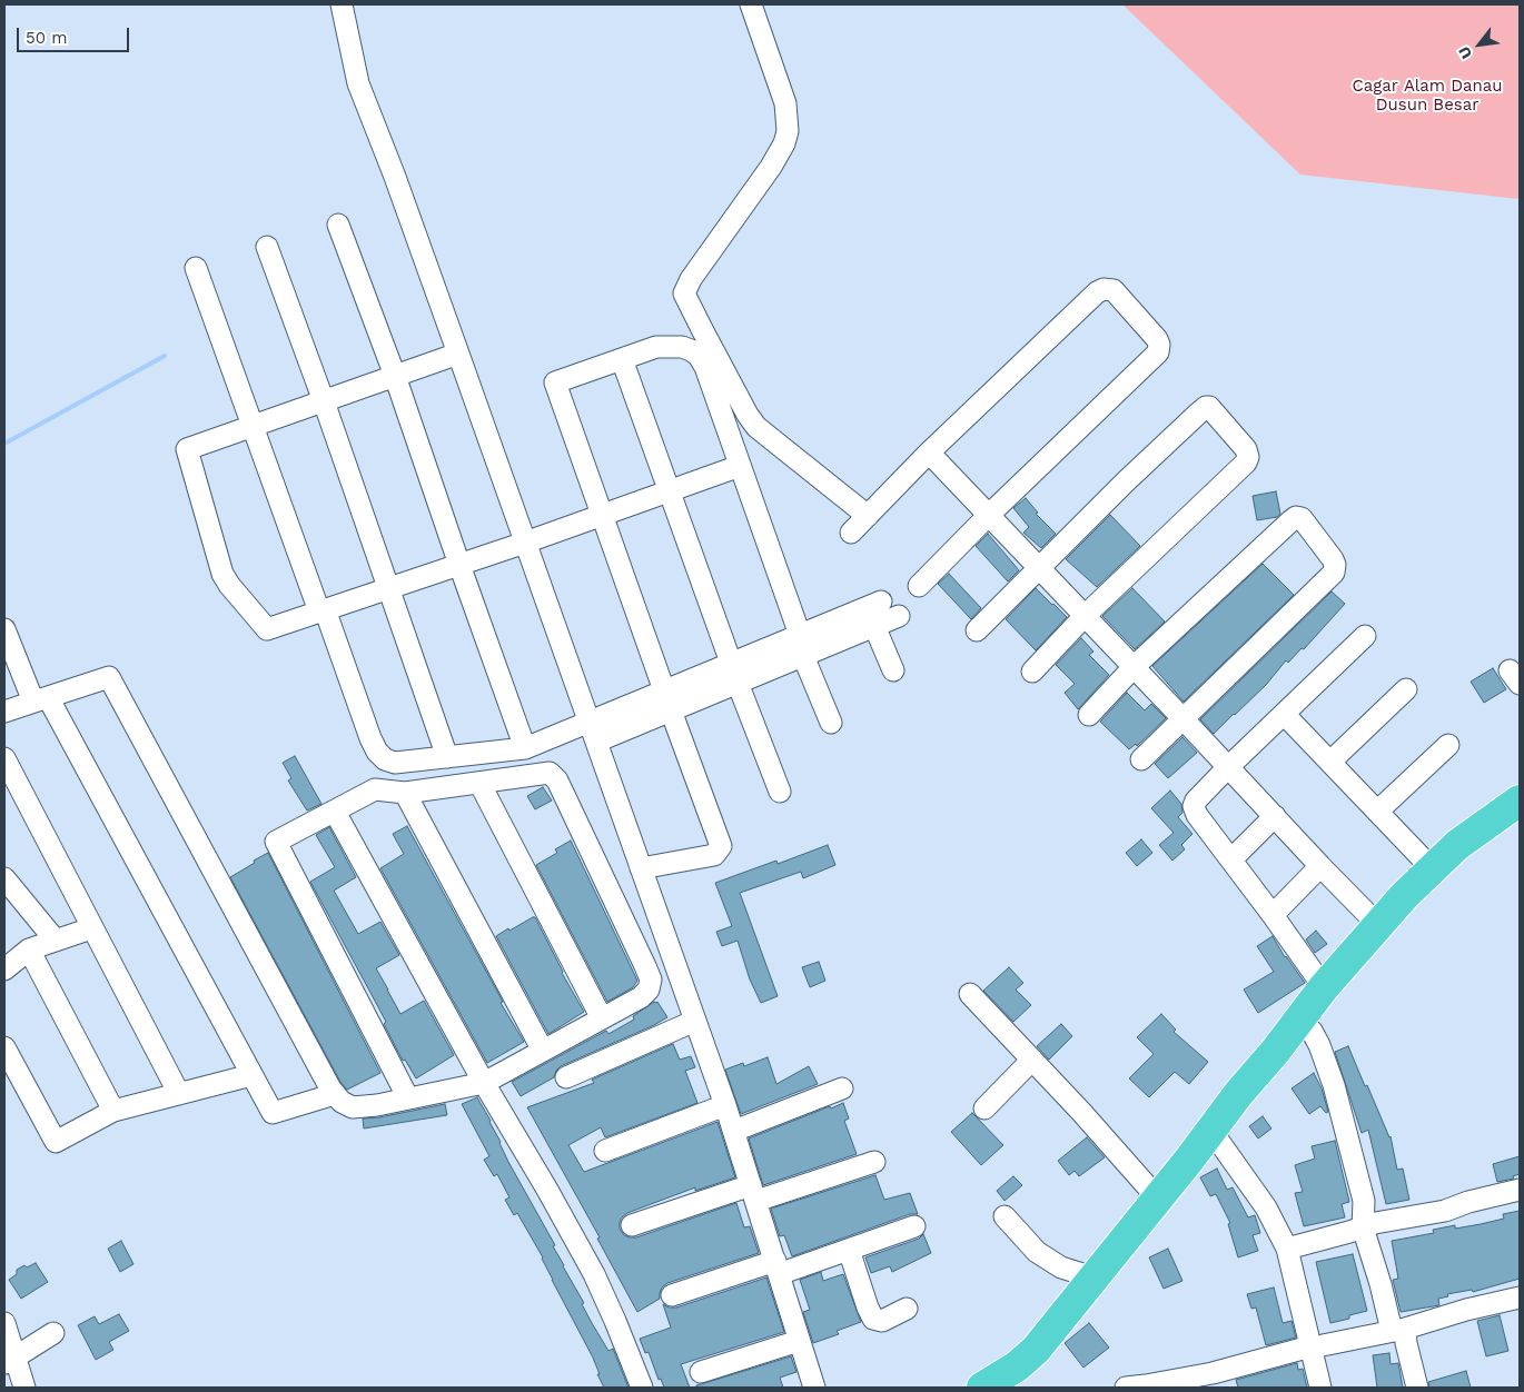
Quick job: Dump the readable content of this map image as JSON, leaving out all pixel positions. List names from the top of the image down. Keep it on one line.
{"parks":["Cagar Alam Danau Dusun Besar"],"scale_bar":"50 m","north":"bottom left"}
